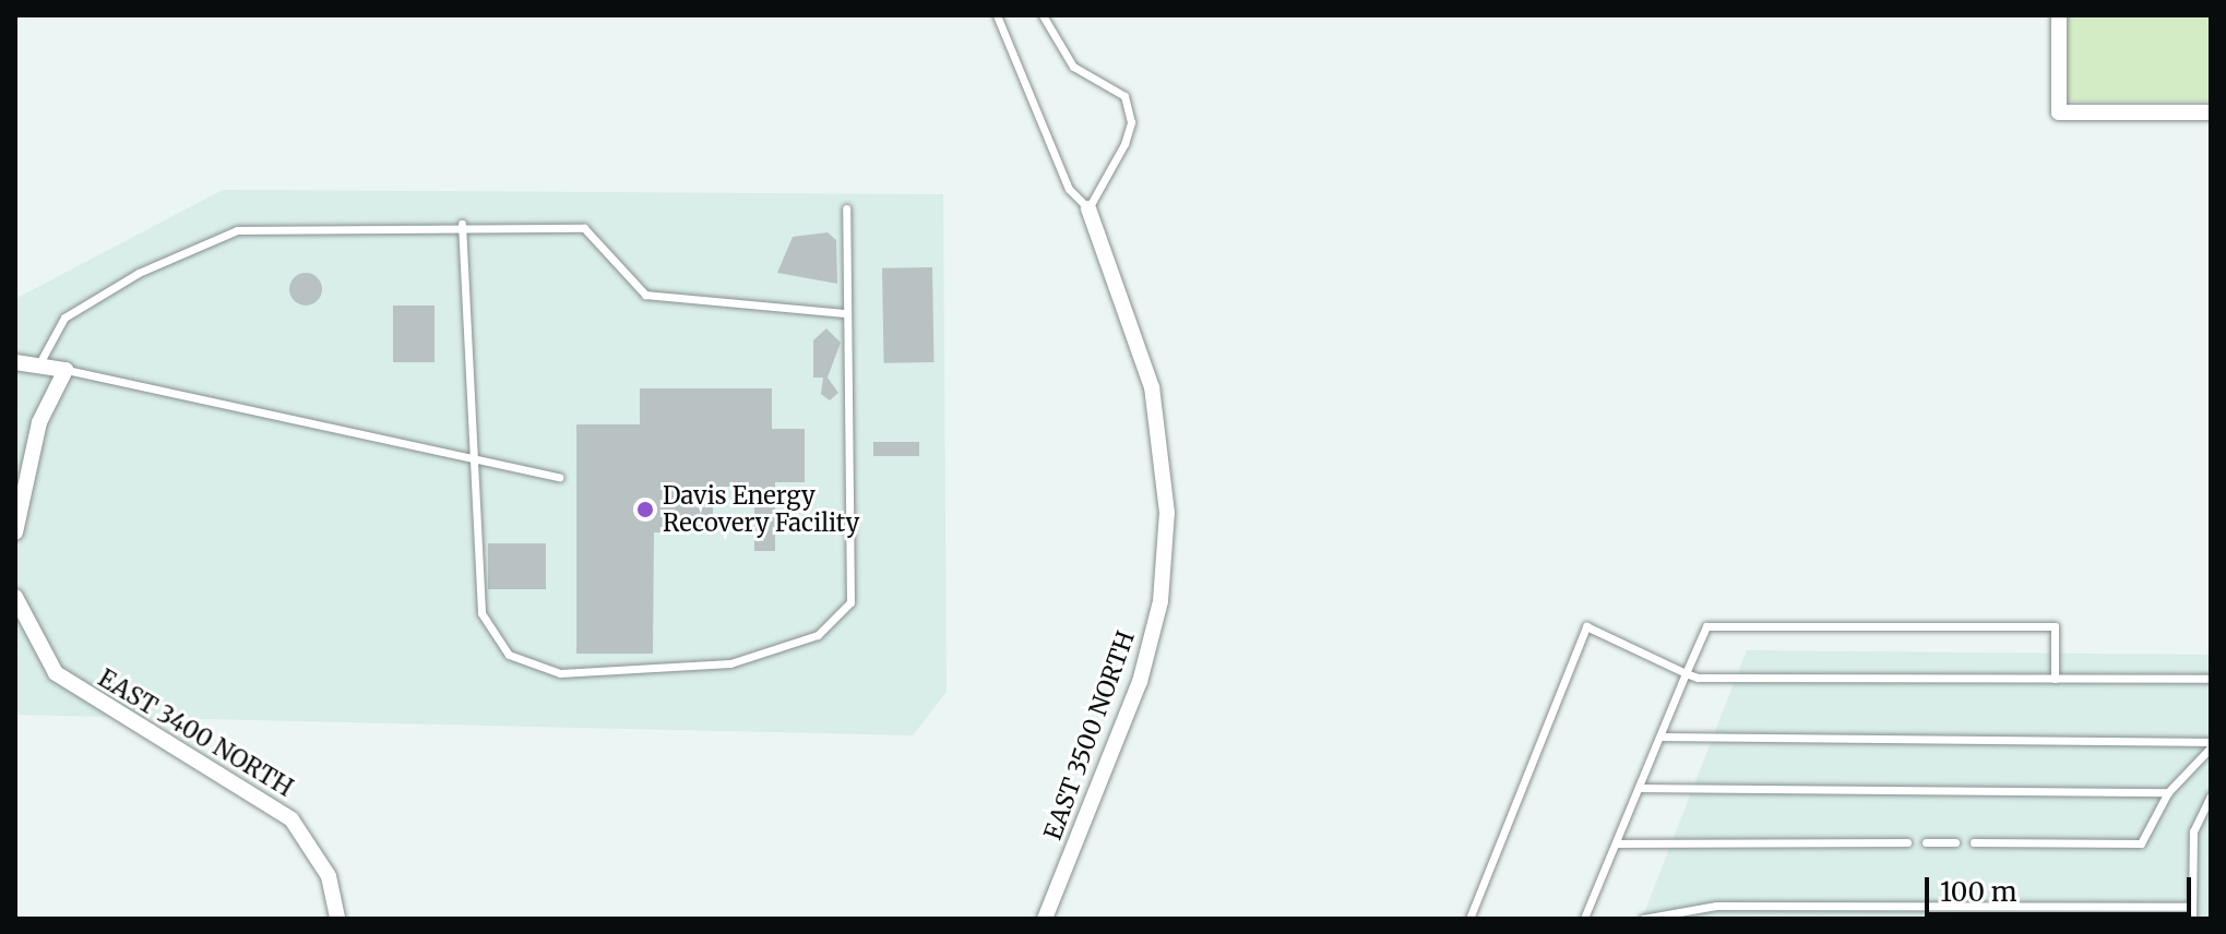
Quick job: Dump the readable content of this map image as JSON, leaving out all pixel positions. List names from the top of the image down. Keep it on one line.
{"streets":{"street":["EAST 3400 NORTH","EAST 3500 NORTH"]},"places":["Davis Energy Recovery Facility"],"scale_bar":"100 m"}
